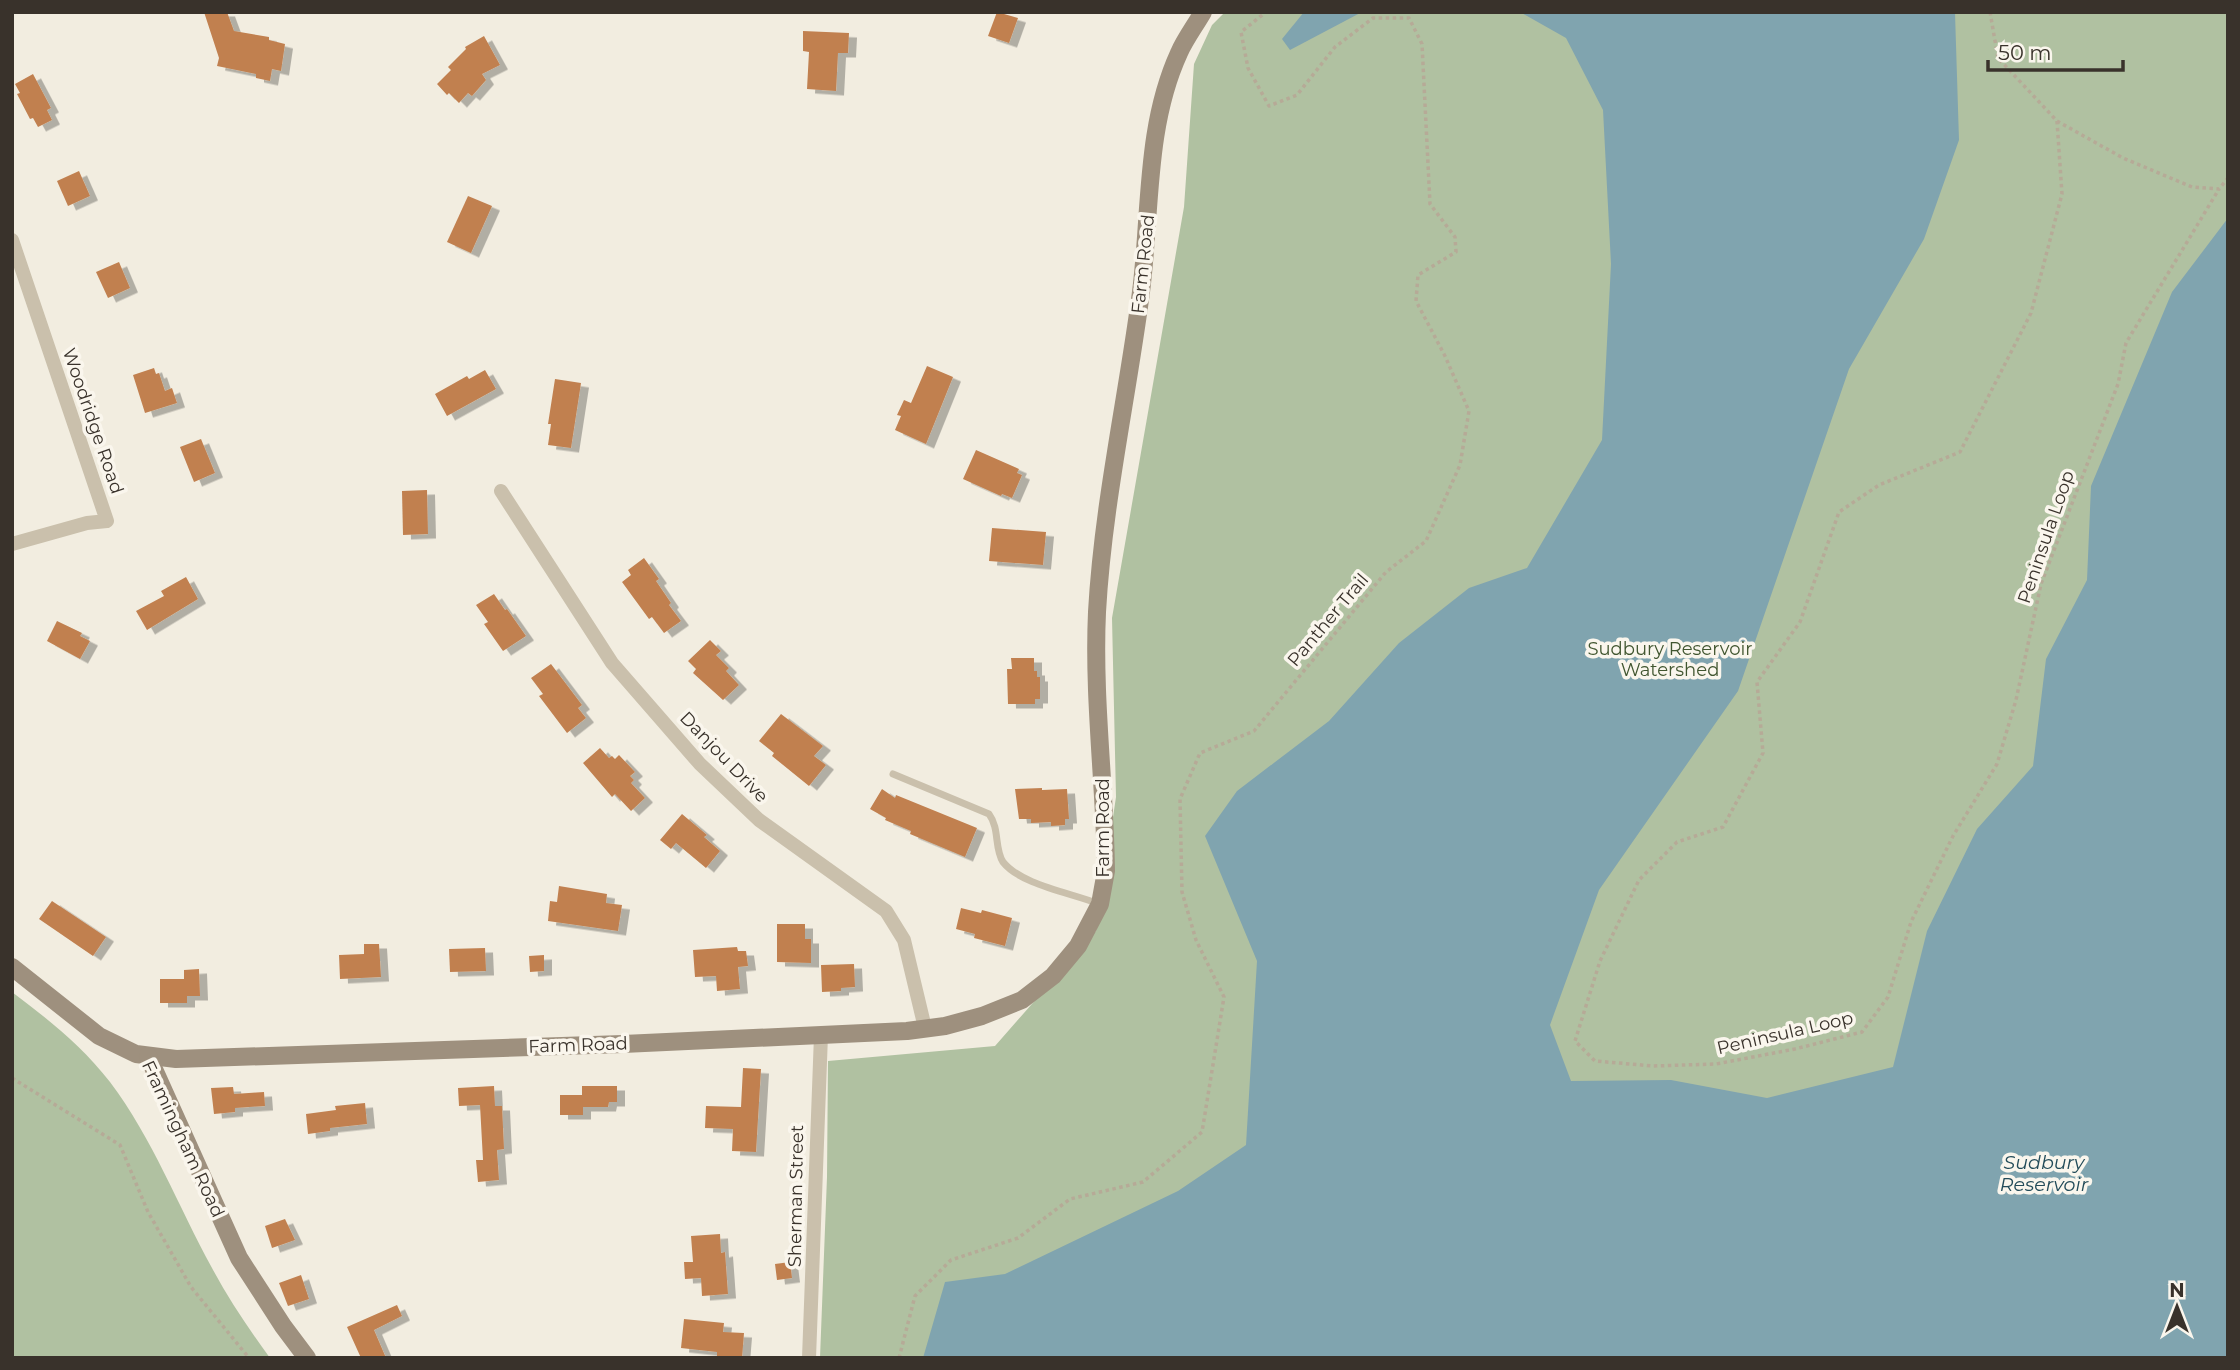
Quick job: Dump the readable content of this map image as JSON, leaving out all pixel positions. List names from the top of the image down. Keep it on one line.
{"streets":{"street":["Farm Road","Woodridge Road","Danjou Drive","Framingham Road","Sherman Street"],"path":["Peninsula Loop","Panther Trail"]},"crossings":[["Farm Road","Danjou Drive"],["Farm Road","Framingham Road"],["Farm Road","Sherman Street"]],"water":["Sudbury Reservoir"],"parks":["Sudbury Reservoir Watershed"],"scale_bar":"50 m","north":"top"}
